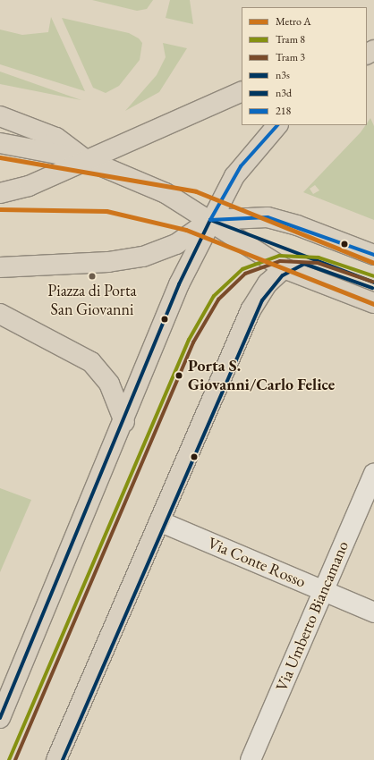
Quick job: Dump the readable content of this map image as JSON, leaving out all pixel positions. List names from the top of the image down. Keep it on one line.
{"streets":{"street":["Via Conte Rosso","Via Umberto Biancamano"]},"crossings":[["Via Conte Rosso","Via Umberto Biancamano"]],"places":["Piazza di Porta San Giovanni","Porta S. Giovanni/Carlo Felice"],"lines":["transit line 218","metro line A","transit line n3s","tram line 8","tram line 3","transit line n3d"],"legend":["Metro A","Tram 8","Tram 3","n3s","n3d","218"]}
